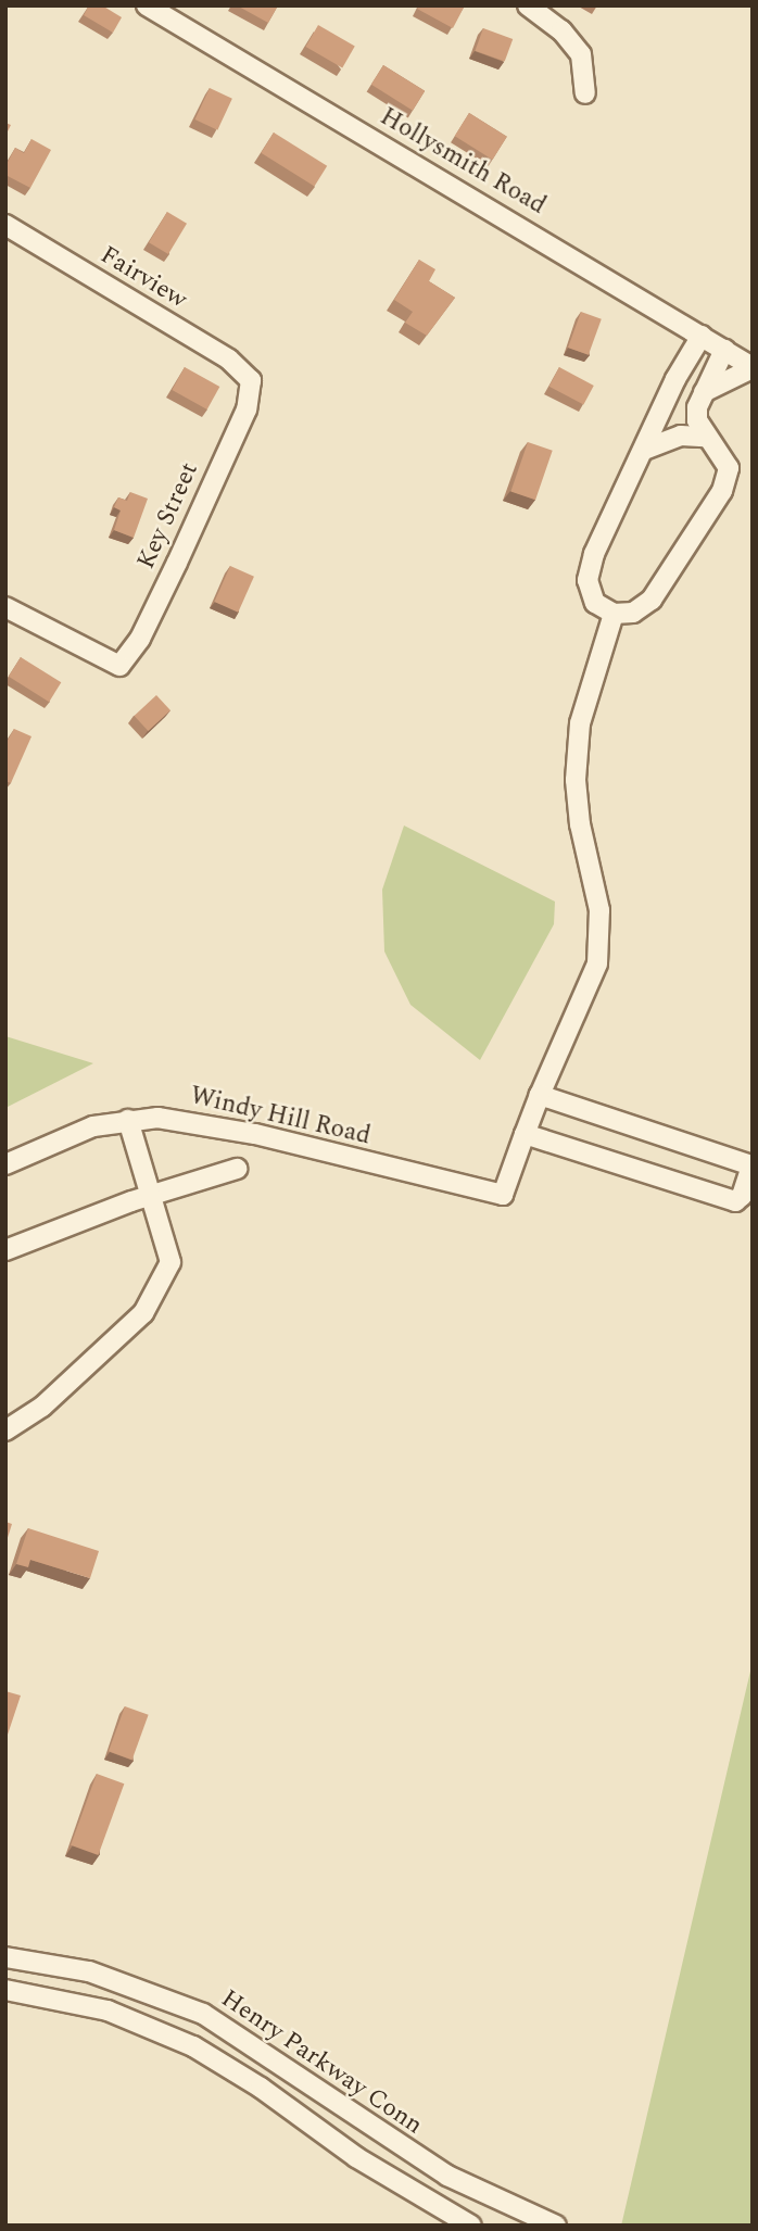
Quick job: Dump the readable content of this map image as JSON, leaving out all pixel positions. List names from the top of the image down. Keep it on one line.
{"streets":{"street":["Hollysmith Road","Fairview","Key Street","Windy Hill Road","Henry Parkway Conn"]},"crossings":[["Fairview","Key Street"]]}
